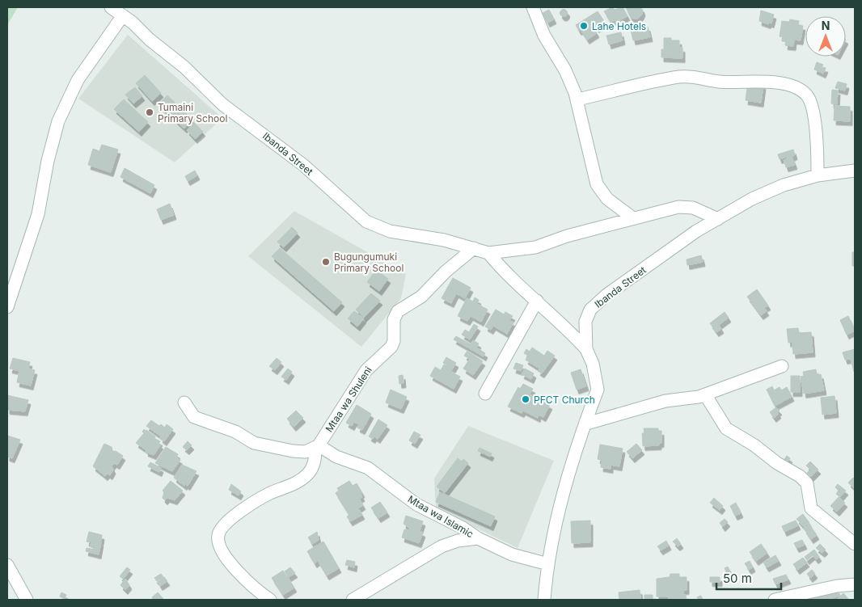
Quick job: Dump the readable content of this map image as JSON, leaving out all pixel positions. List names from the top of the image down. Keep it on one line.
{"streets":{"street":["Ibanda Street","Mtaa wa Shuleni","Mtaa wa Islamic"]},"crossings":[["Ibanda Street","Mtaa wa Shuleni"],["Ibanda Street","Mtaa wa Islamic"],["Mtaa wa Shuleni","Mtaa wa Islamic"]],"places":["Lahe Hotels","Tumaini Primary School","Bugungumuki Primary School","PFCT Church"],"scale_bar":"50 m","north":"top"}
